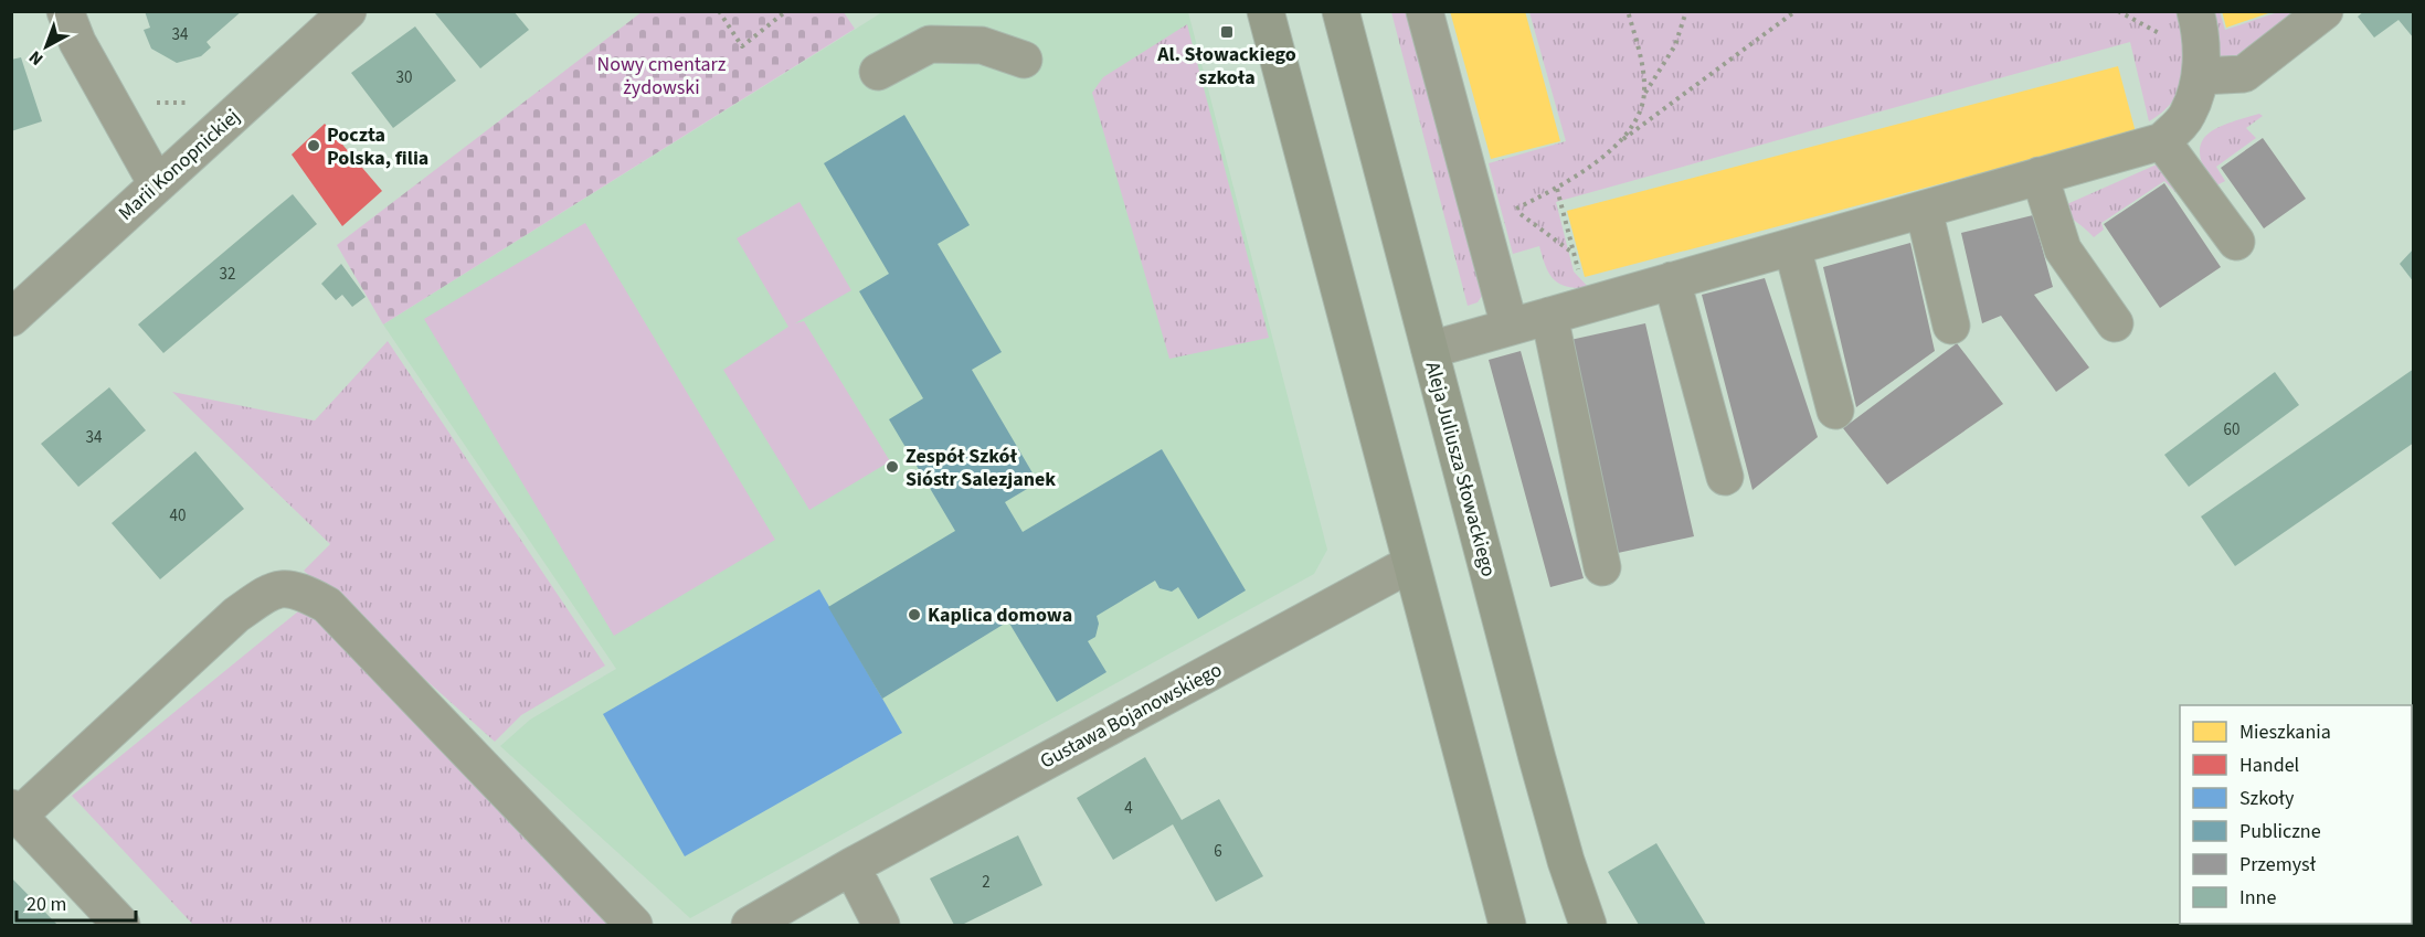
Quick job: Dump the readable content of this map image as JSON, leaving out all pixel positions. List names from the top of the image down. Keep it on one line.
{"streets":{"main road":["Aleja Juliusza Słowackiego"],"street":["Marii Konopnickiej","Gustawa Bojanowskiego"]},"parks":["Nowy cmentarz żydowski"],"places":{"transit":["Al. Słowackiego szkoła"],"other":["Poczta Polska, filia","Zespół Szkół Sióstr Salezjanek","Kaplica domowa"]},"house_numbers":["34","30","32","60","34","40","4","6","2"],"legend":["Mieszkania","Handel","Szkoły","Publiczne","Przemysł","Inne"],"scale_bar":"20 m","north":"bottom left"}
